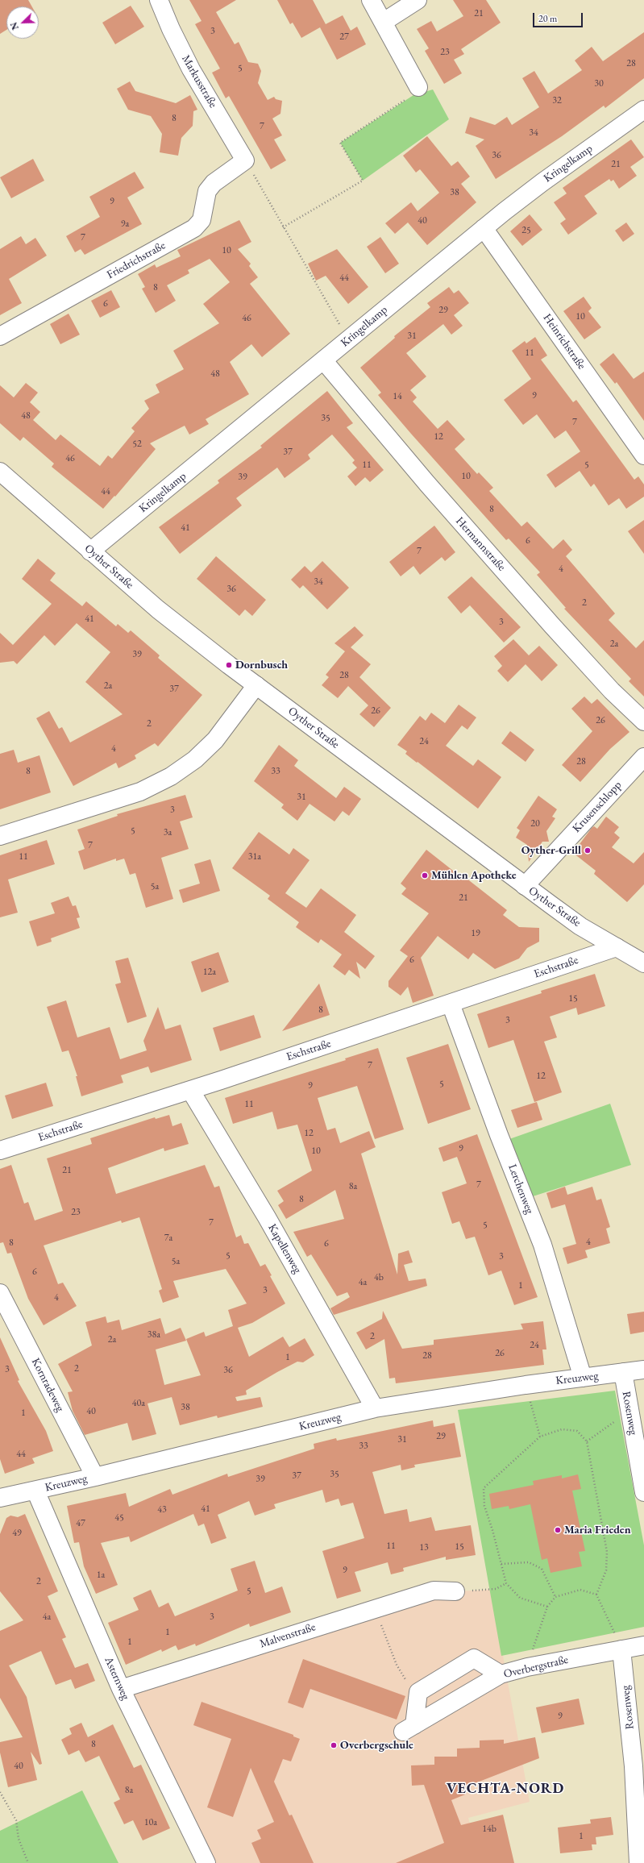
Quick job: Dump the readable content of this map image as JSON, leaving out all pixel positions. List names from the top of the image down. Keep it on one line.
{"streets":{"street":["Markusstraße","Kringelkamp","Friedrichstraße","Heinrichstraße","Hermannstraße","Oyther Straße","Krusenschlopp","Eschstraße","Lerchenweg","Kapellenweg","Kreuzweg","Kornradeweg","Rosenweg","Malvenstraße","Overbergstraße","Asternweg"]},"crossings":[["Markusstraße","Friedrichstraße"],["Kringelkamp","Heinrichstraße"],["Kringelkamp","Hermannstraße"],["Kringelkamp","Oyther Straße"],["Oyther Straße","Krusenschlopp"],["Oyther Straße","Eschstraße"],["Eschstraße","Lerchenweg"],["Eschstraße","Kapellenweg"],["Lerchenweg","Kreuzweg"],["Kapellenweg","Kreuzweg"],["Kreuzweg","Kornradeweg"],["Kreuzweg","Rosenweg"],["Kreuzweg","Asternweg"],["Rosenweg","Overbergstraße"],["Malvenstraße","Asternweg"]],"districts":["VECHTA-NORD"],"places":["Dornbusch","Oyther-Grill","Mühlen Apotheke","Maria Frieden","Overbergschule"],"house_numbers":["21","3","27","23","28","5","30","32","8","7","34","36","21","38","9","40","9a","25","7","10","44","8","6","29","10","46","31","11","48","9","14","48","35","7","12","52","37","46","11","5","10","39","44","8","41","6","7","4","34","36","2","41","3","2a","39","28","2a","37","26","26","2","24","4","28","8","33","31","3","20","5","3a","7","11","31a","5a","21","19","6","12a","15","8","3","7","12","5","9","11","12","9","10","21","7","8a","8","23","7","5","7a","4","8","6","5","3","5a","6","4b","4a","1","3","4","38a","2","2a","24","26","28","1","2","3","36","40a","38","40","1","29","31","33","44","35","37","39","41","43","45","47","49","11","15","13","9","1a","2","5","4a","3","1","1","9","8","40","8a","10a","14b","1"],"scale_bar":"20 m","north":"bottom left"}
